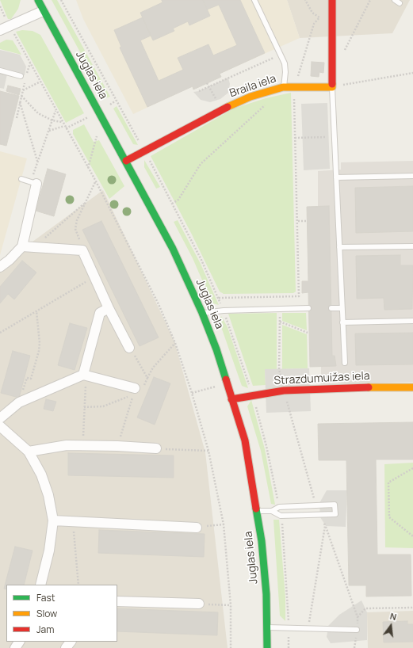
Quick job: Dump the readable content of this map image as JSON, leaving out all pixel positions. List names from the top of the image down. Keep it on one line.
{"streets":{"main road":["Juglas iela","Braila iela","Strazdumuižas iela"]},"crossings":[["Juglas iela","Braila iela"],["Juglas iela","Strazdumuižas iela"]],"legend":["Fast","Slow","Jam"],"north":"top"}
